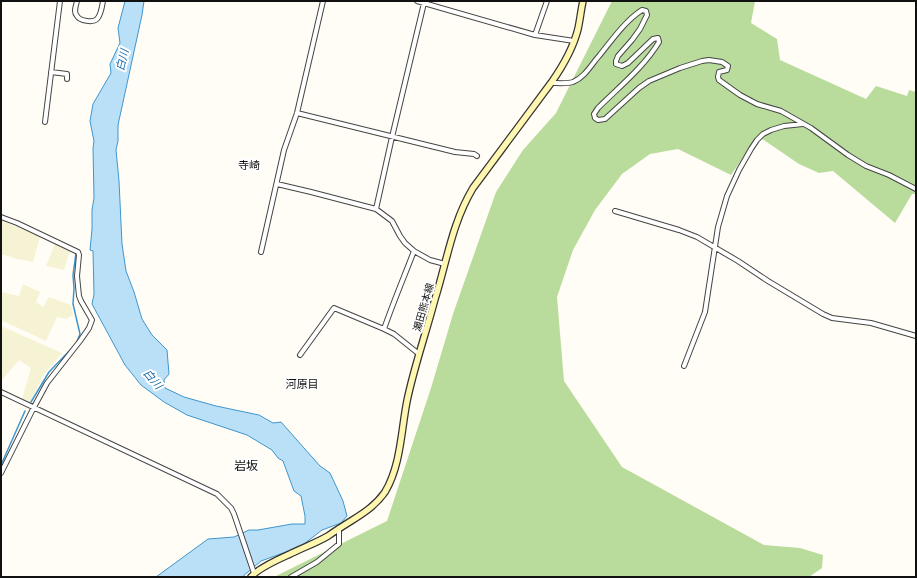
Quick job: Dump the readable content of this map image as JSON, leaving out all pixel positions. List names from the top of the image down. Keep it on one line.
{"streets":{"main road":["瀬田熊本線"]},"districts":["寺崎","河原目","岩坂"],"water":["白川"]}
